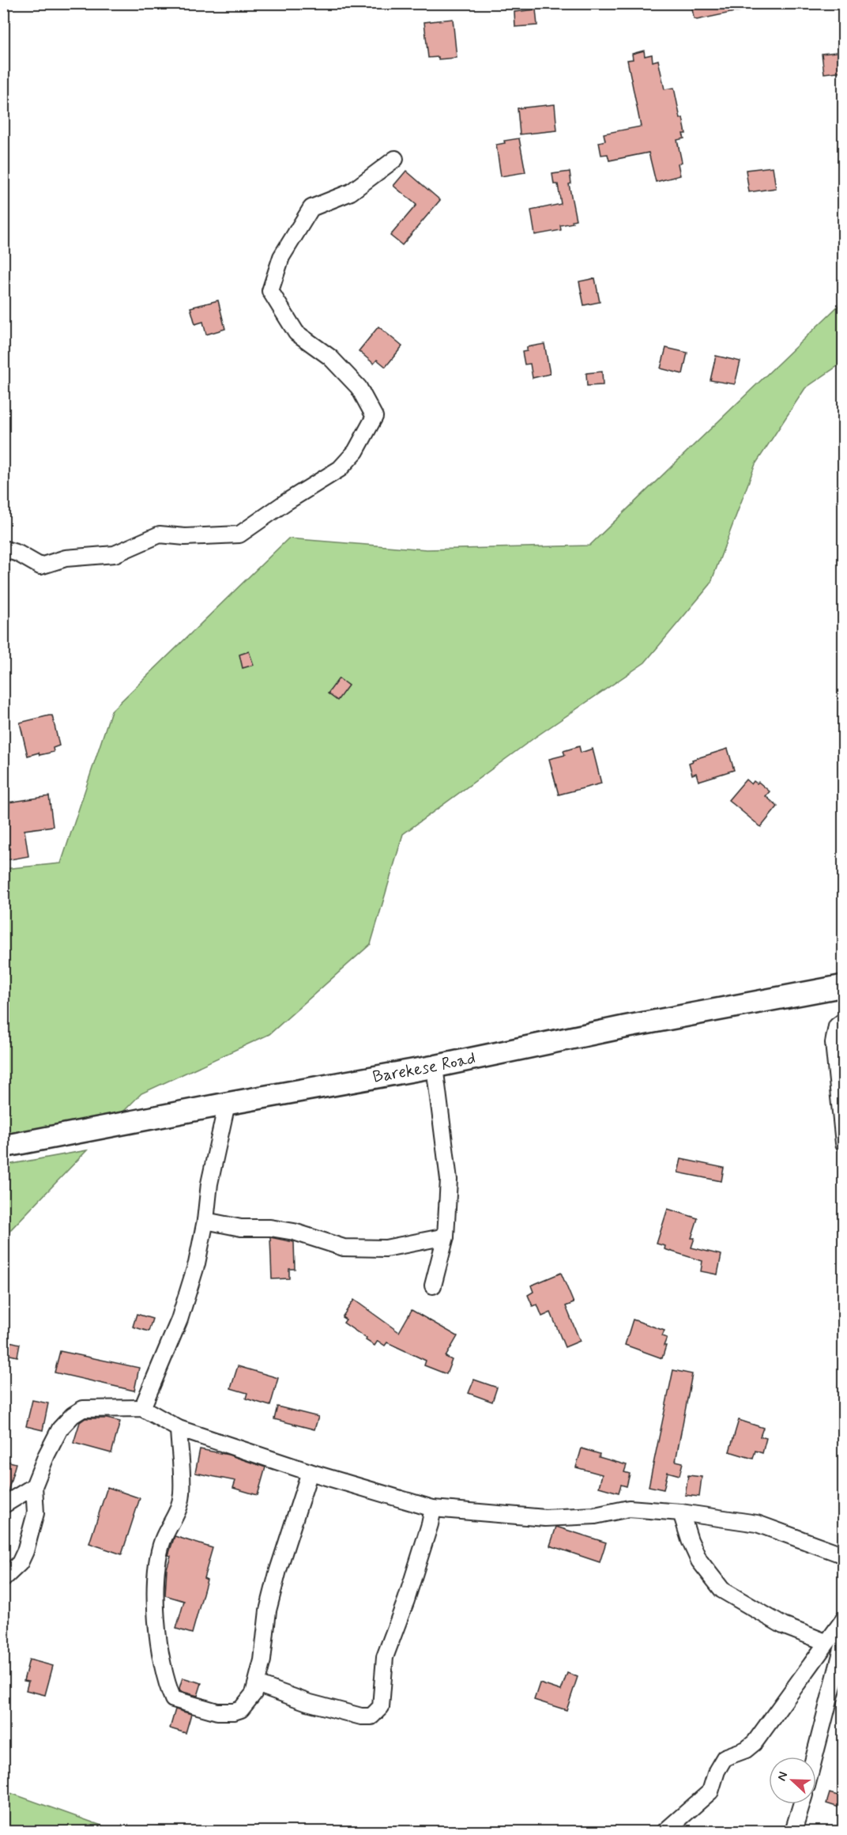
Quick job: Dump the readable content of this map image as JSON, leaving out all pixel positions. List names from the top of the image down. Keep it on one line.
{"streets":{"main road":["Barekese Road"]},"north":"left"}
